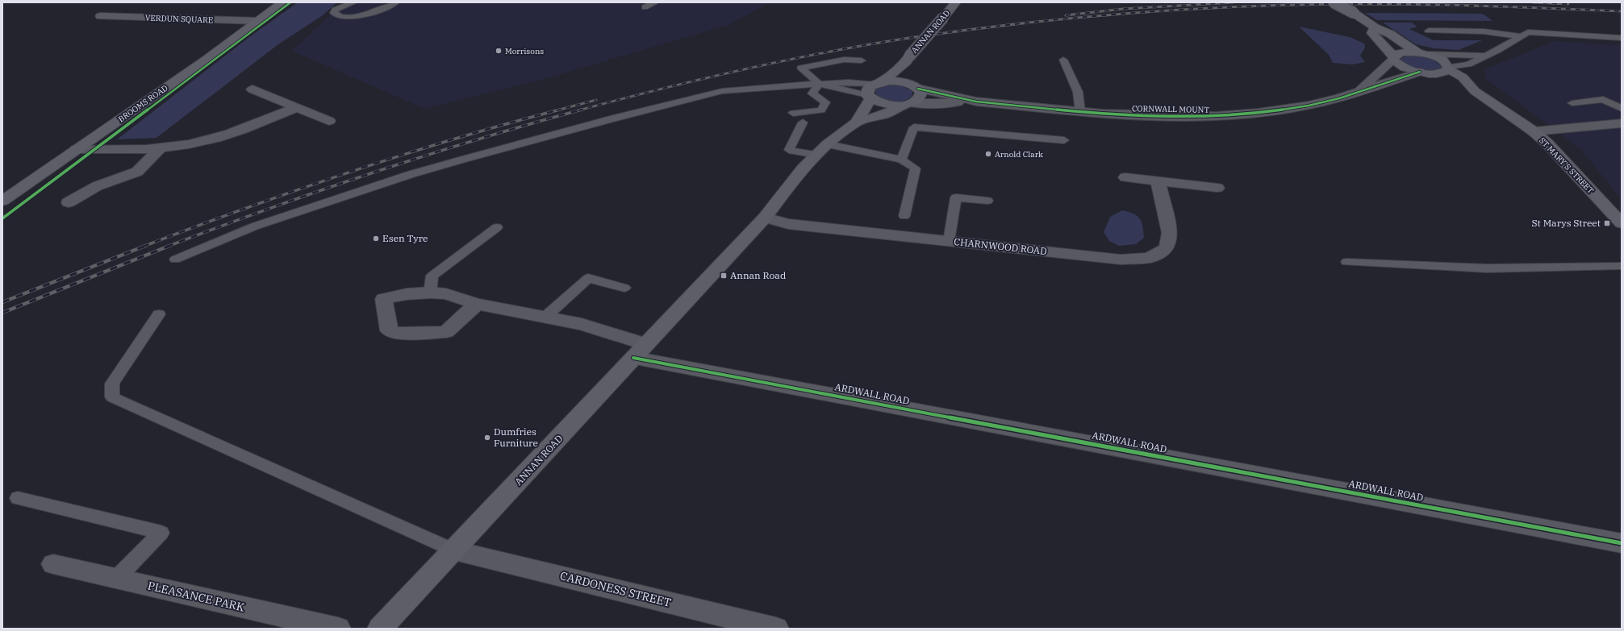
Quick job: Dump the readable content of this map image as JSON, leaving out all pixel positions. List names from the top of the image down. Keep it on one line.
{"streets":{"main road":["ANNAN ROAD","BROOMS ROAD","ST MARY'S STREET"],"street":["VERDUN SQUARE","CORNWALL MOUNT","CHARNWOOD ROAD","ARDWALL ROAD","CARDONESS STREET","PLEASANCE PARK"]},"crossings":[["VERDUN SQUARE","BROOMS ROAD"],["ANNAN ROAD","CORNWALL MOUNT"],["ANNAN ROAD","CHARNWOOD ROAD"],["ANNAN ROAD","ARDWALL ROAD"],["ANNAN ROAD","CARDONESS STREET"],["CORNWALL MOUNT","ST MARY'S STREET"]],"places":{"other":["Morrisons","Arnold Clark","Esen Tyre","Dumfries Furniture"],"transit":["St Marys Street","Annan Road"]}}
